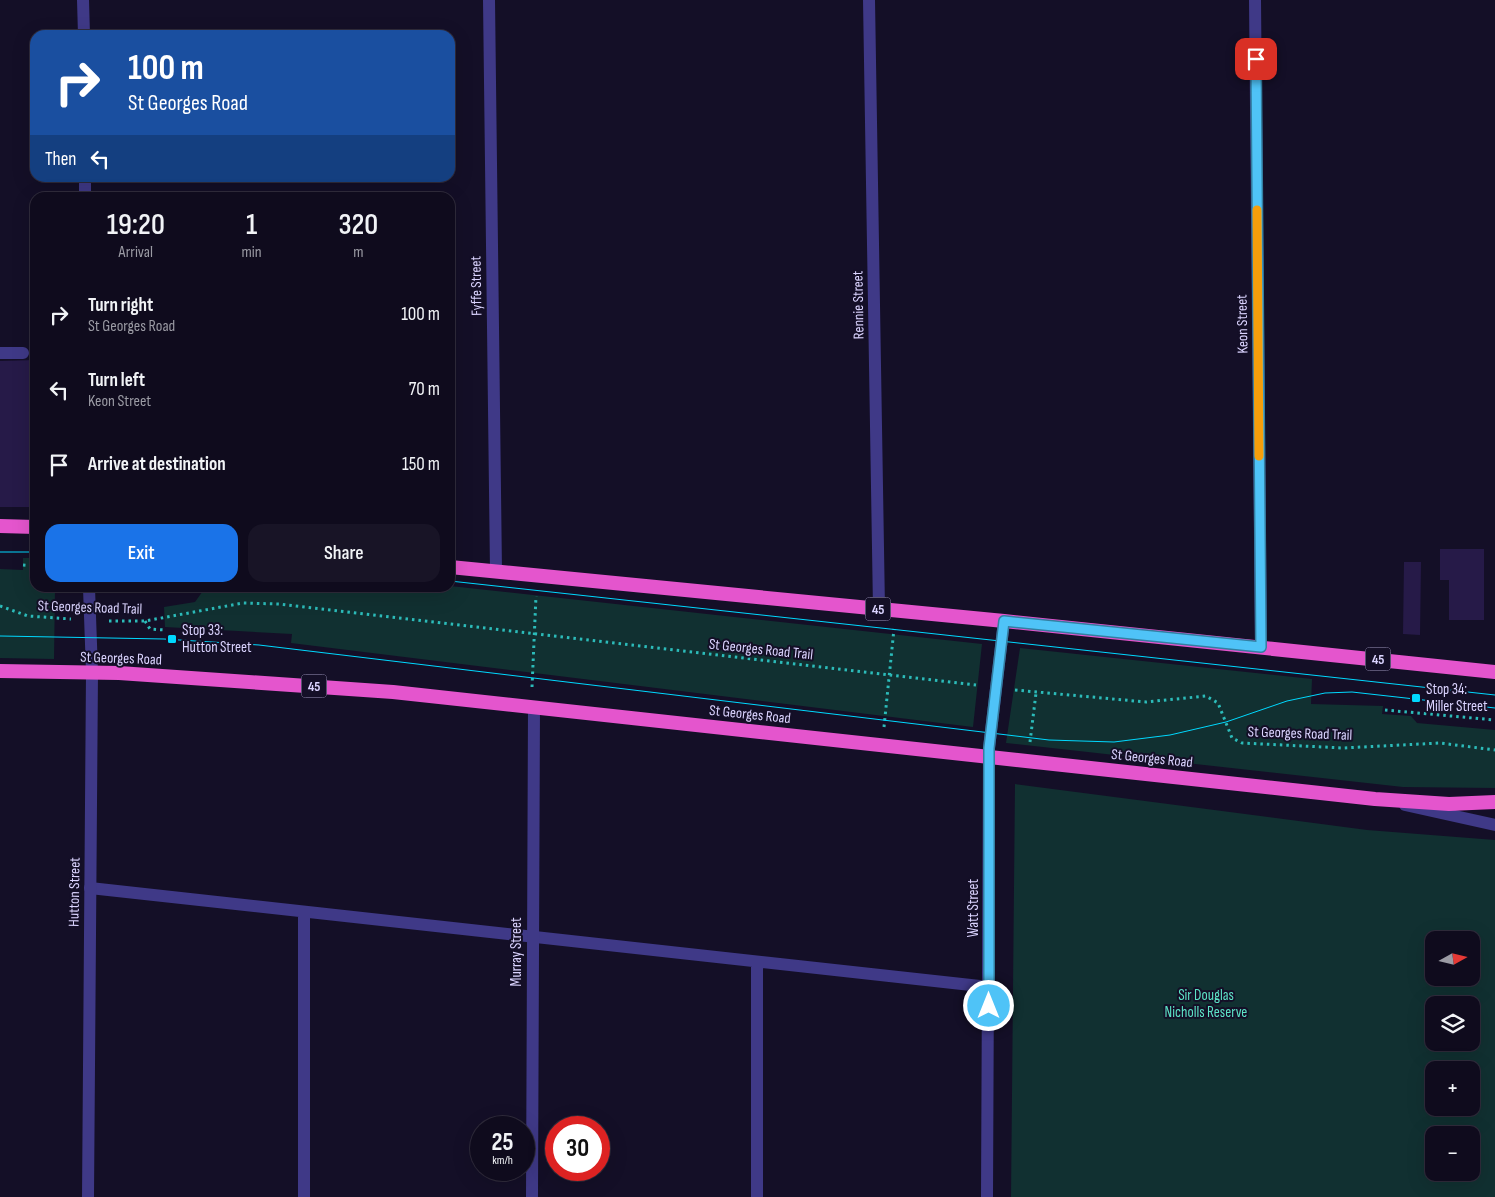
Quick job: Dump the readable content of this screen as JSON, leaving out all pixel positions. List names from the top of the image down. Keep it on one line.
{"streets":{"highway":["45","St Georges Road"],"street":["Fyffe Street","Rennie Street","Keon Street","Hutton Street","Watt Street","Murray Street"],"path":["St Georges Road Trail"]},"crossings":[["Fyffe Street","45"],["Rennie Street","45"],["Keon Street","45"],["St Georges Road Trail","Hutton Street"],["St Georges Road Trail","Watt Street"],["45","Watt Street"],["St Georges Road","Hutton Street"],["St Georges Road","Watt Street"],["St Georges Road","Murray Street"]],"parks":["Sir Douglas Nicholls Reserve"],"places":{"transit":["Stop 33: Hutton Street","Stop 34: Miller Street"]},"north":"right","page":{"turn":["100 m","St Georges Road"],"then":"Then","eta":["19:20","Arrival","1","min","320","m"],"list":[{"name":"Turn right","note":"St Georges Road","value":"100 m"},{"name":"Turn left","note":"Keon Street","value":"70 m"},{"name":"Arrive at destination","value":"150 m"}],"buttons":["Exit","Share"],"map_buttons":["+","−"],"speed":"25 km/h","limit":"30"}}
